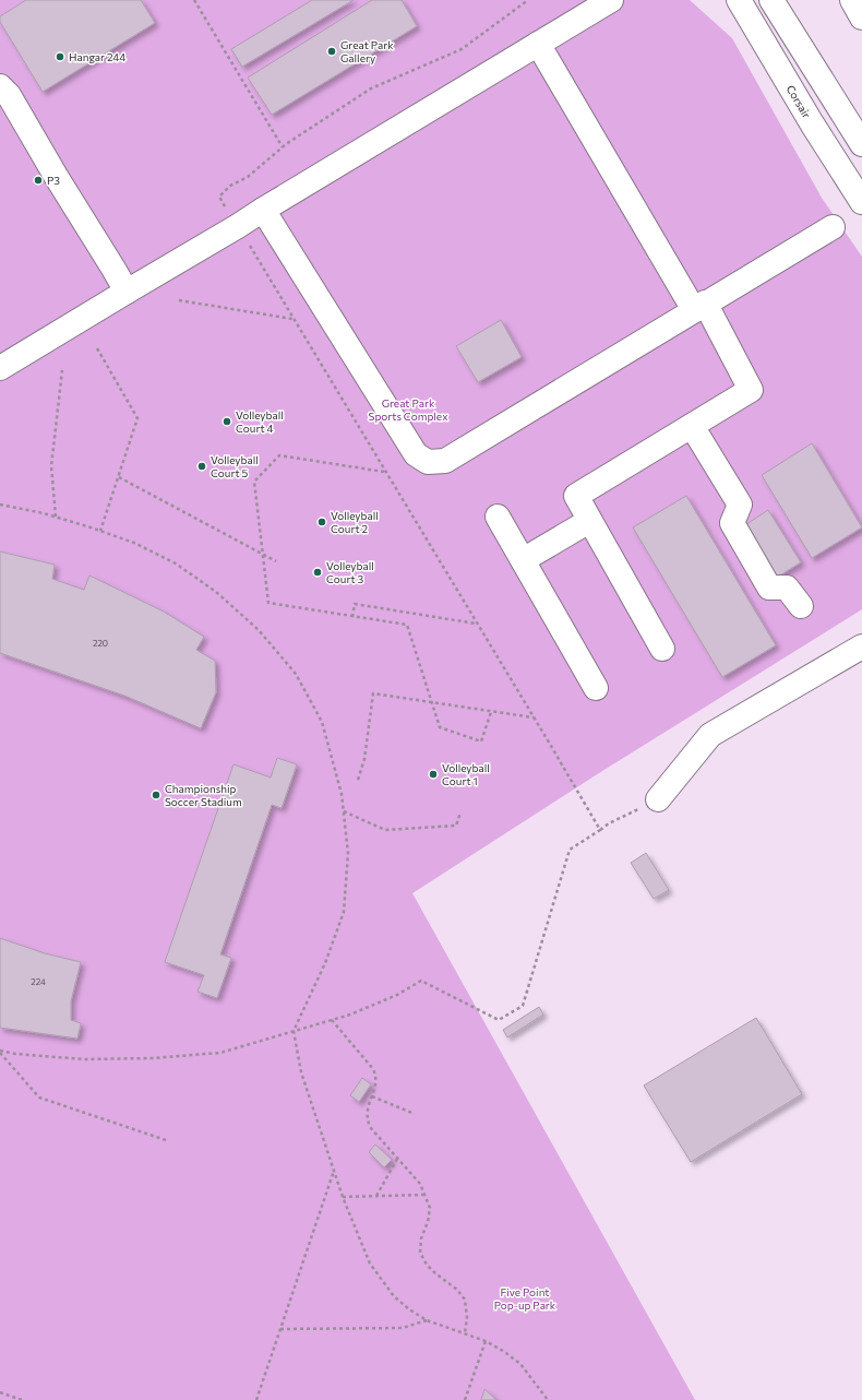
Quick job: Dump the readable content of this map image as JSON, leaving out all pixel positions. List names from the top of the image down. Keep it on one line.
{"streets":{"street":["Corsair"]},"parks":["Great Park Sports Complex","Five Point Pop-up Park"],"places":["Great Park Gallery","Hangar 244","P3","Volleyball Court 4","Volleyball Court 5","Volleyball Court 2","Volleyball Court 3","Volleyball Court 1","Championship Soccer Stadium"],"house_numbers":["220","224"]}
